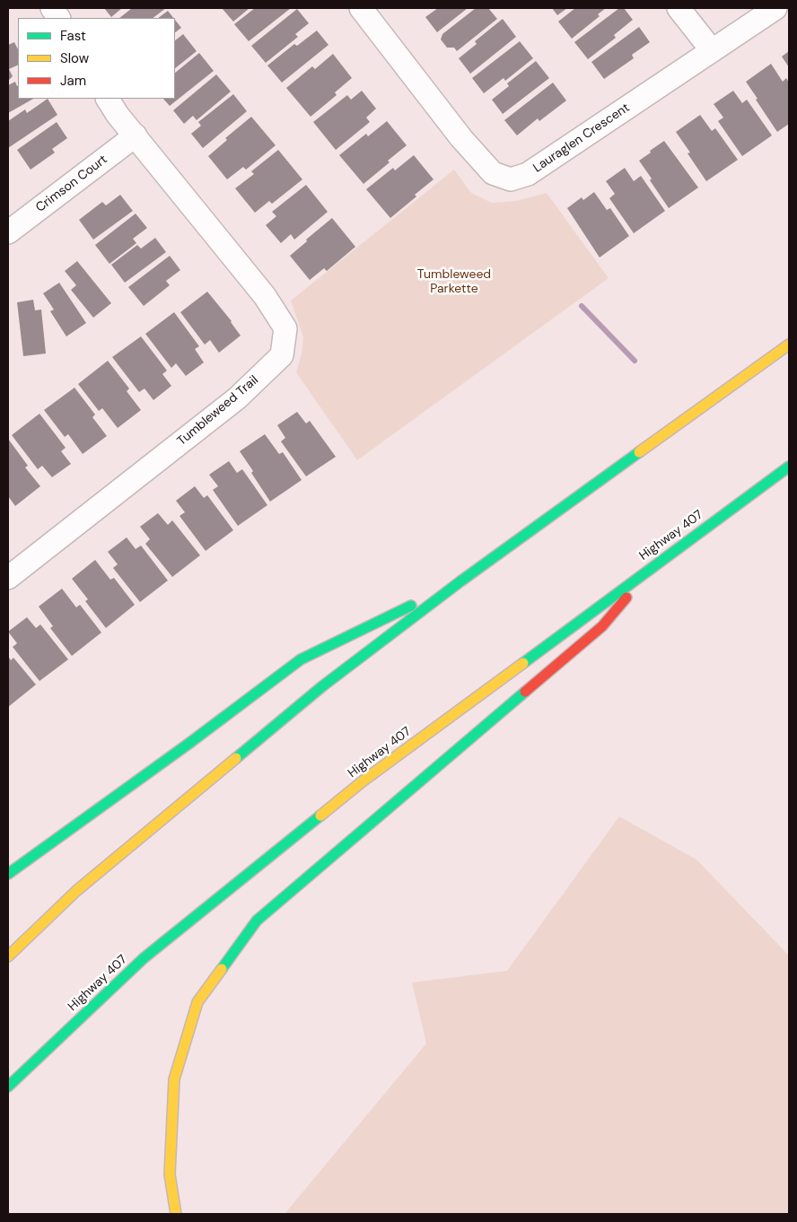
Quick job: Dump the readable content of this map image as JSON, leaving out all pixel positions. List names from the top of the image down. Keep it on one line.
{"streets":{"highway":["Highway 407"],"street":["Lauraglen Crescent","Crimson Court","Tumbleweed Trail"]},"crossings":[["Crimson Court","Tumbleweed Trail"]],"parks":["Tumbleweed Parkette"],"legend":["Fast","Slow","Jam"]}
